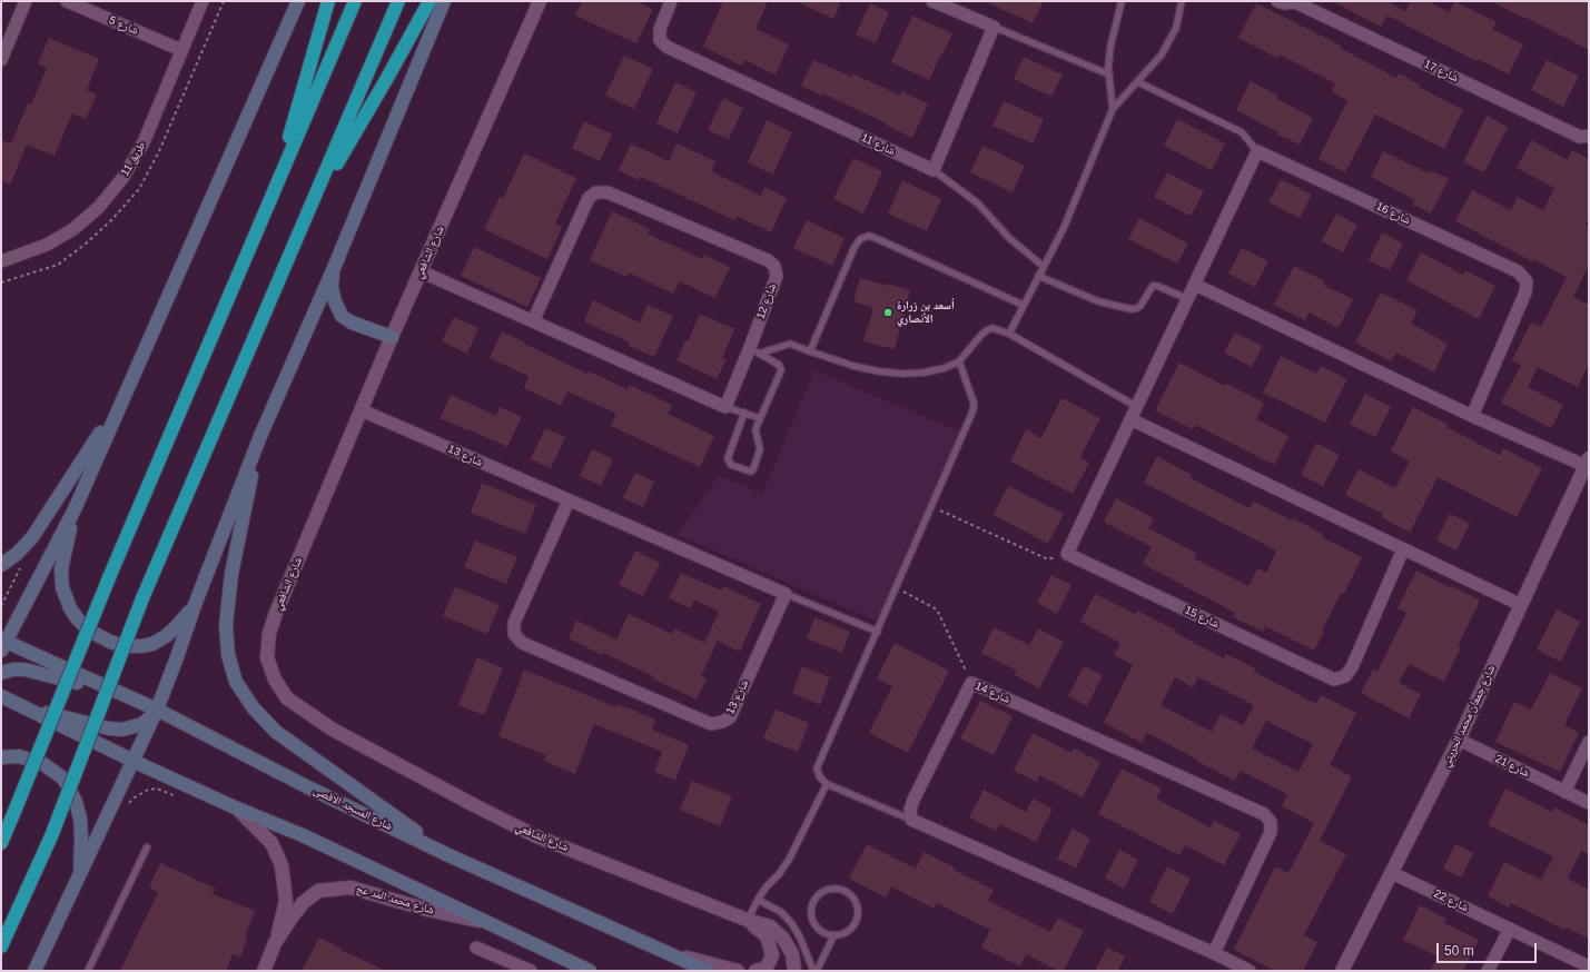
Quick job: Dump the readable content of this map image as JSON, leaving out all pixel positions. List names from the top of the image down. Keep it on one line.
{"streets":{"main road":["شارع المسجد الاقصى"],"street":["شارع 5","شارع 17","شارع 11","طريق 11","شارع 16","شارع الشافعي","شارع 12","شارع 13","شارع 15","شارع 14","شارع جمعان محمد الحريتي","شارع 21","شارع محمد المد عج","شارع 22"]},"crossings":[["شارع 5","طريق 11"],["شارع الشافعي","شارع 13"],["شارع جمعان محمد الحريتي","شارع 21"],["شارع جمعان محمد الحريتي","شارع 22"]],"places":["أسعد بن زرارة الأنصاري"],"scale_bar":"50 m"}
